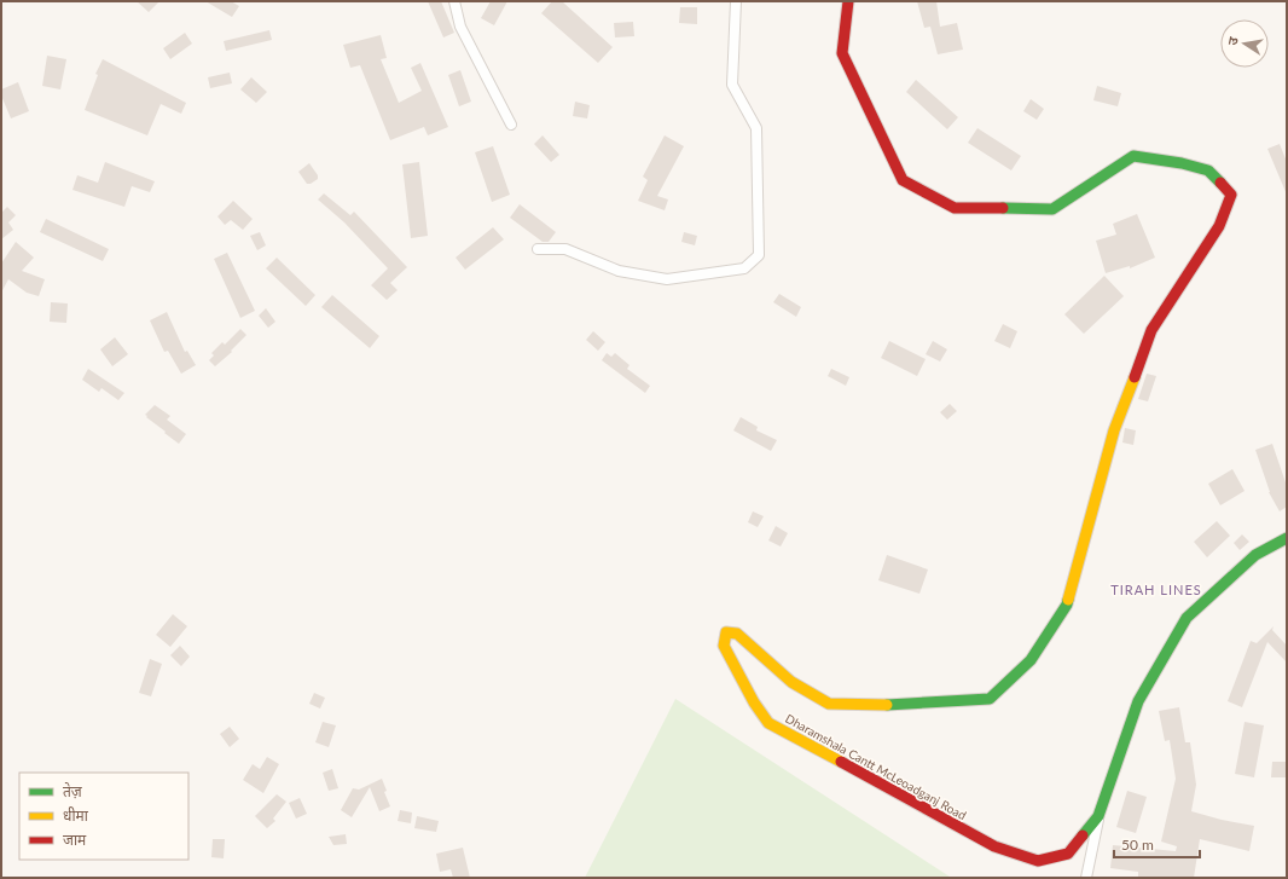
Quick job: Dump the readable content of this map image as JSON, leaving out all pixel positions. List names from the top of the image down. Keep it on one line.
{"streets":{"main road":["Dharamshala Cantt McLeoadganj Road"]},"districts":["TIRAH LINES"],"legend":["तेज़","धीमा","जाम"],"scale_bar":"50 m","north":"left"}
